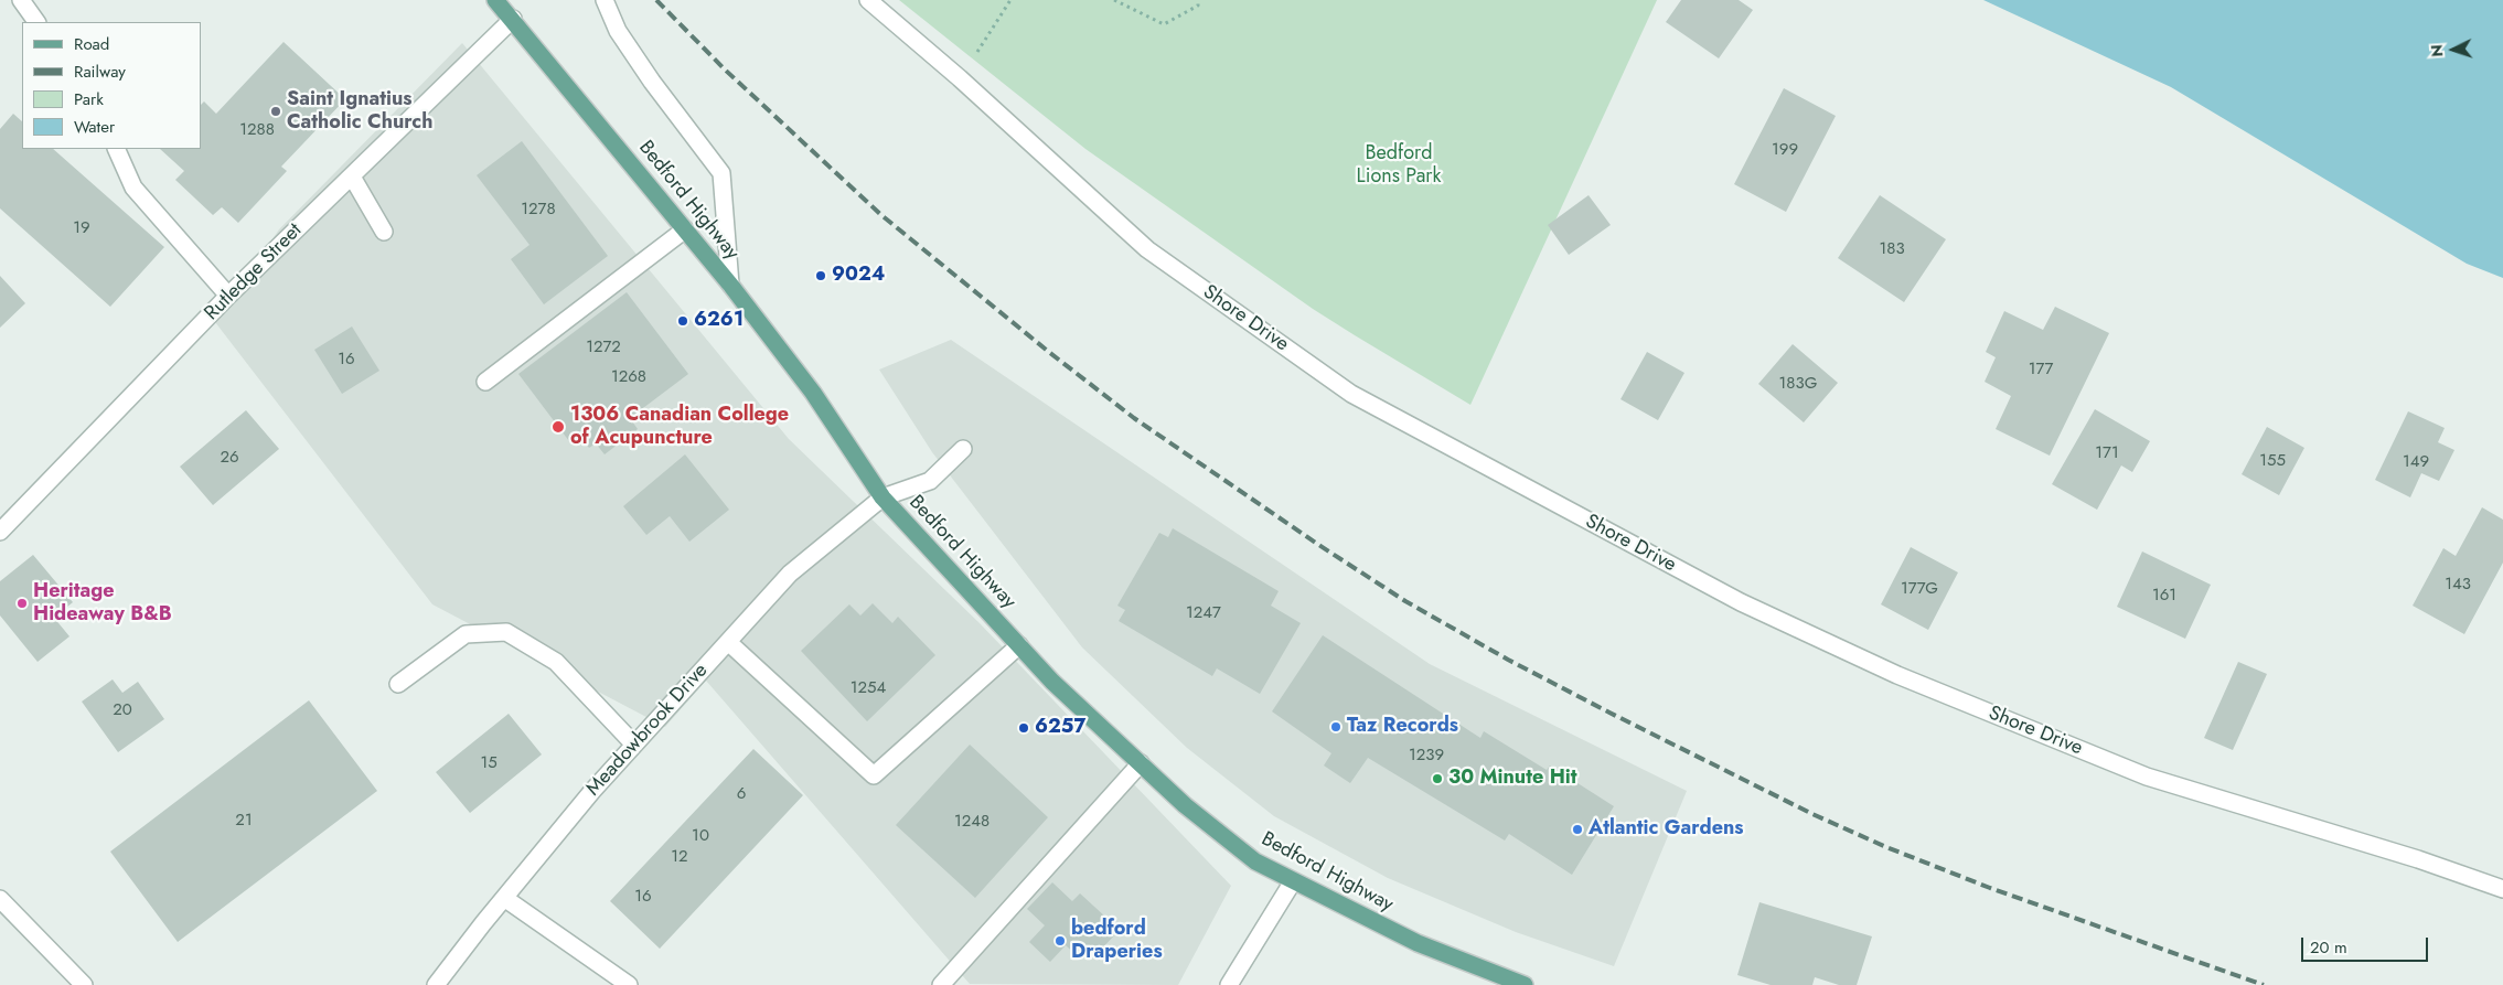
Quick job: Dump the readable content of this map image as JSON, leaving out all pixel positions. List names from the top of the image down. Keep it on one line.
{"streets":{"main road":["Bedford Highway"],"street":["Rutledge Street","Shore Drive","Meadowbrook Drive"]},"crossings":[["Bedford Highway","Rutledge Street"],["Bedford Highway","Meadowbrook Drive"]],"parks":["Bedford Lions Park"],"places":["Saint Ignatius Catholic Church","9024","6261","1306 Canadian College of Acupuncture","Heritage Hideaway B&B","Taz Records","6257","30 Minute Hit","Atlantic Gardens","bedford Draperies"],"house_numbers":["1288","199","1278","19","183","1272","16","177","1268","183G","171","26","155","149","143","177G","161","1247","1254","20","1239","15","6","21","1248","10","12","16"],"legend":["Road","Railway","Park","Water"],"scale_bar":"20 m","north":"left"}
